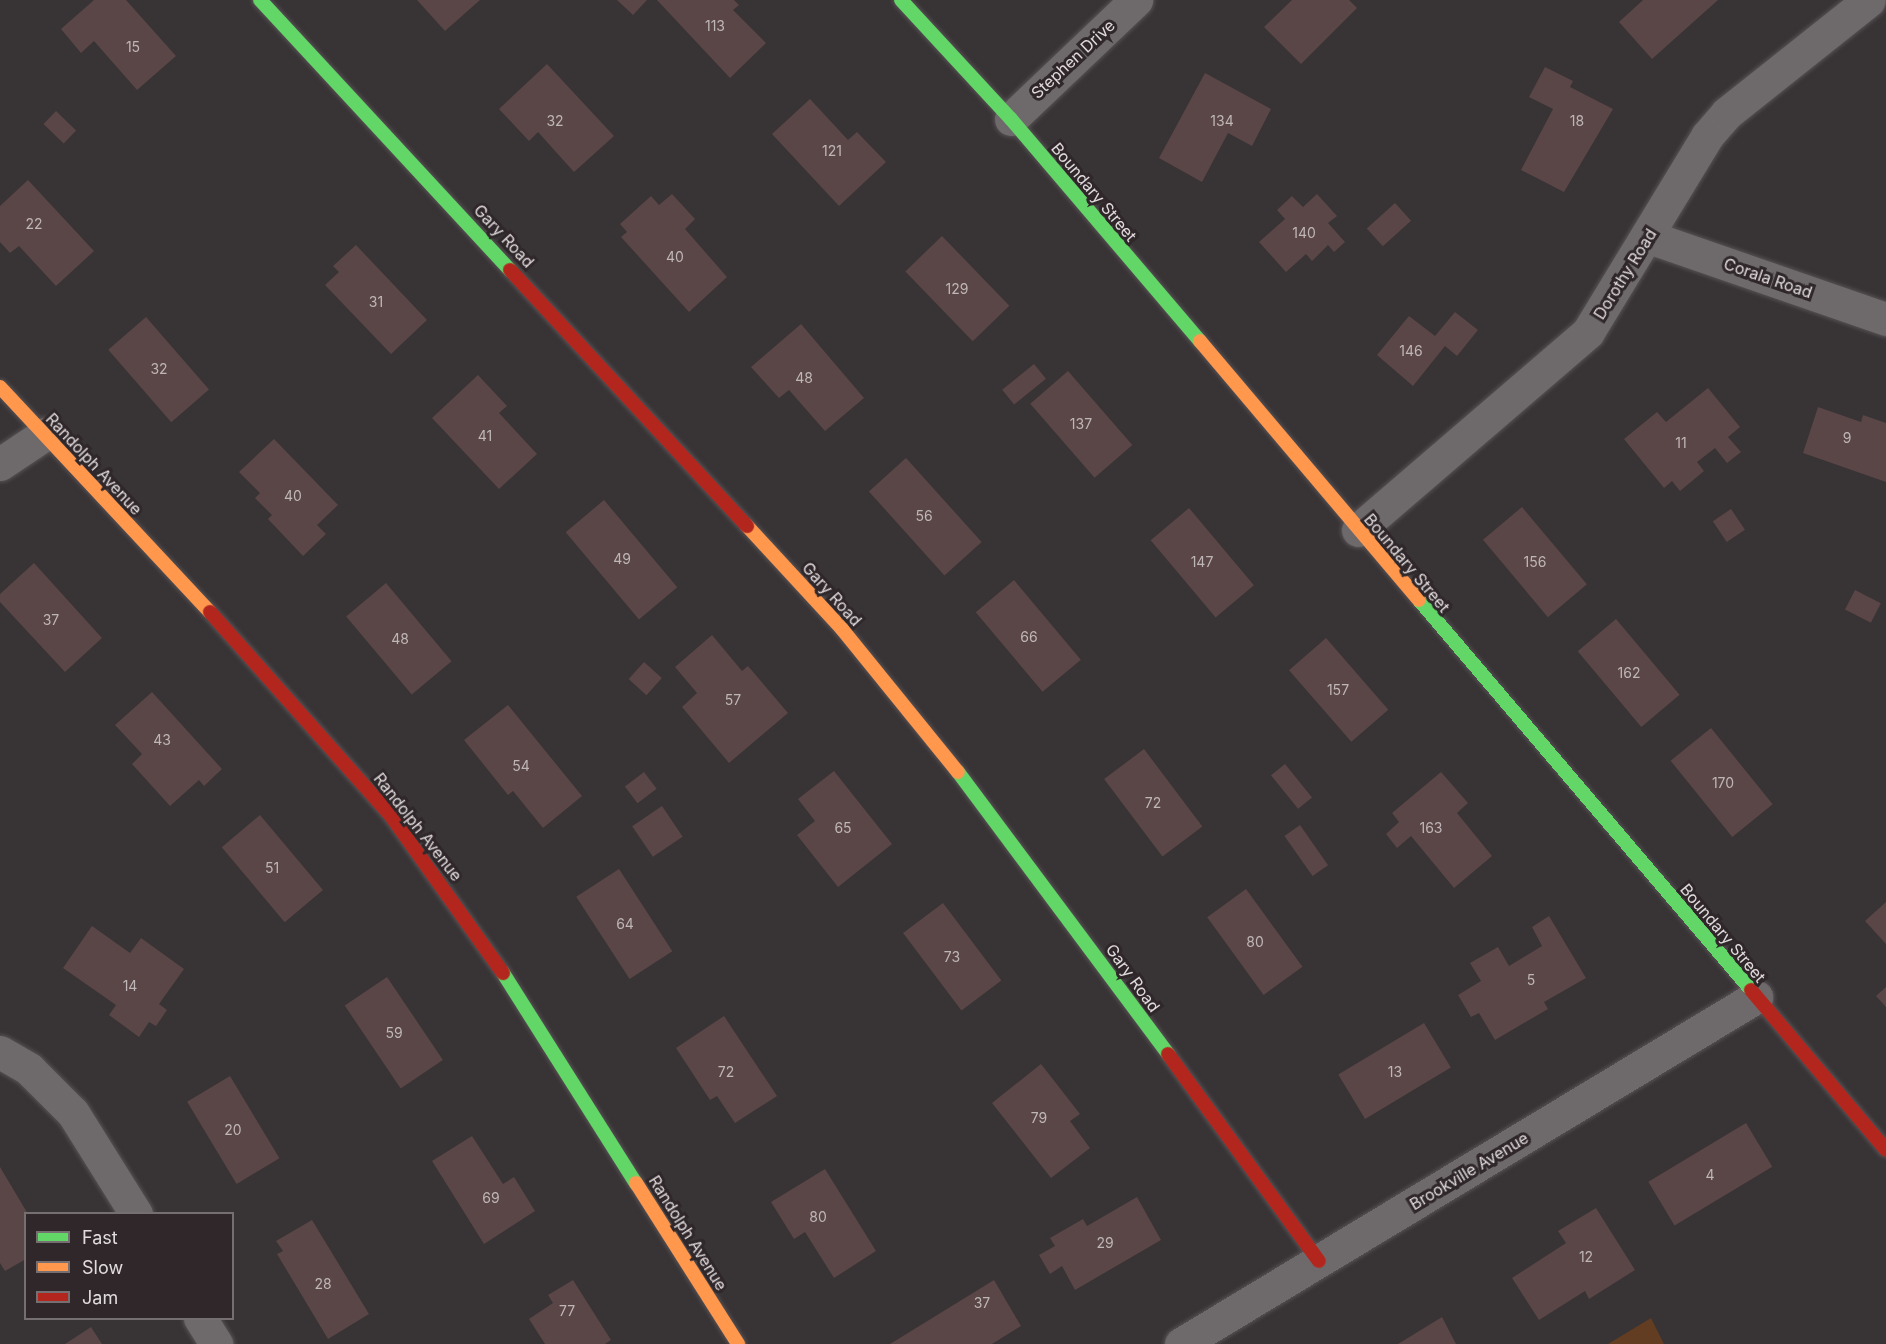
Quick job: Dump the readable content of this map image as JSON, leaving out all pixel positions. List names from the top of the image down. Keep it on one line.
{"streets":{"street":["Stephen Drive","Boundary Street","Gary Road","Dorothy Road","Corala Road","Randolph Avenue","Brookville Avenue"]},"crossings":[["Stephen Drive","Boundary Street"],["Boundary Street","Dorothy Road"],["Boundary Street","Brookville Avenue"],["Gary Road","Brookville Avenue"],["Dorothy Road","Corala Road"]],"house_numbers":["113","15","32","134","18","121","22","140","40","129","31","146","32","48","137","41","9","11","40","56","49","147","156","37","66","48","162","157","57","43","54","170","72","65","163","51","64","80","73","5","14","59","72","13","79","20","4","69","80","29","12","28","37","77"],"legend":["Fast","Slow","Jam"]}
